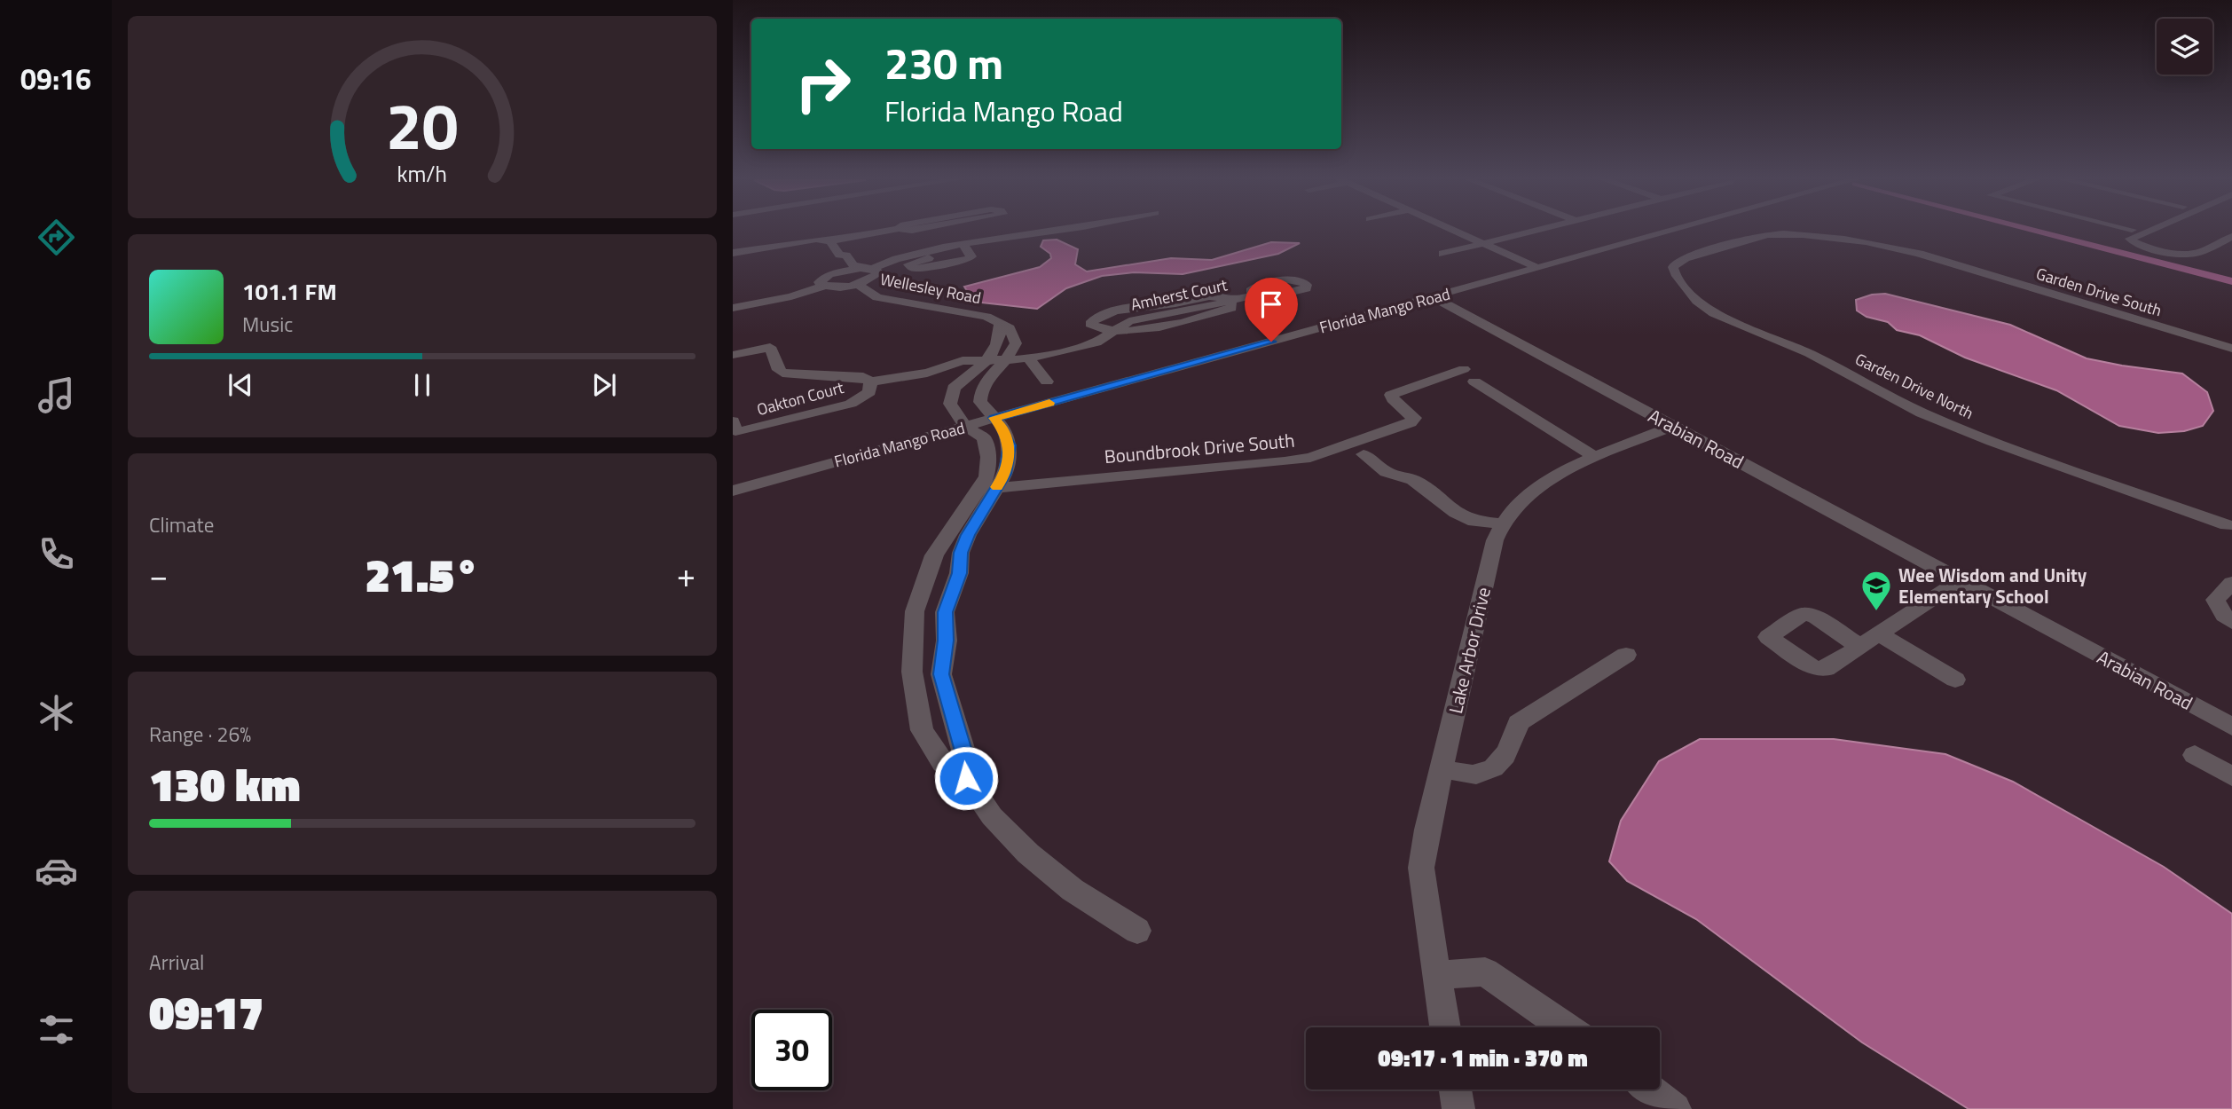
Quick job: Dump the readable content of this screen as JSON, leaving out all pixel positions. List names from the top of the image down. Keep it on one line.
{"streets":{"street":["Wellesley Road","Garden Drive South","Amherst Court","Florida Mango Road","Garden Drive North","Oakton Court","Arabian Road","Boundbrook Drive South","Lake Arbor Drive"]},"crossings":[["Wellesley Road","Amherst Court"],["Wellesley Road","Florida Mango Road"],["Wellesley Road","Oakton Court"],["Wellesley Road","Boundbrook Drive South"],["Garden Drive South","Garden Drive North"],["Amherst Court","Oakton Court"],["Florida Mango Road","Arabian Road"],["Arabian Road","Lake Arbor Drive"]],"places":{"school or university":["Wee Wisdom and Unity Elementary School"]},"page":{"tabs":"09:16","turn":["230 m","Florida Mango Road"],"song":["101.1 FM","Music"],"tile":["Climate",["Range · 26%","130 km"],["Arrival","09:17"]],"heat":["−","21.5°","+"],"limit":"30","trip":"09:17 · 1 min · 370 m","gauge":["20","km/h"]}}
